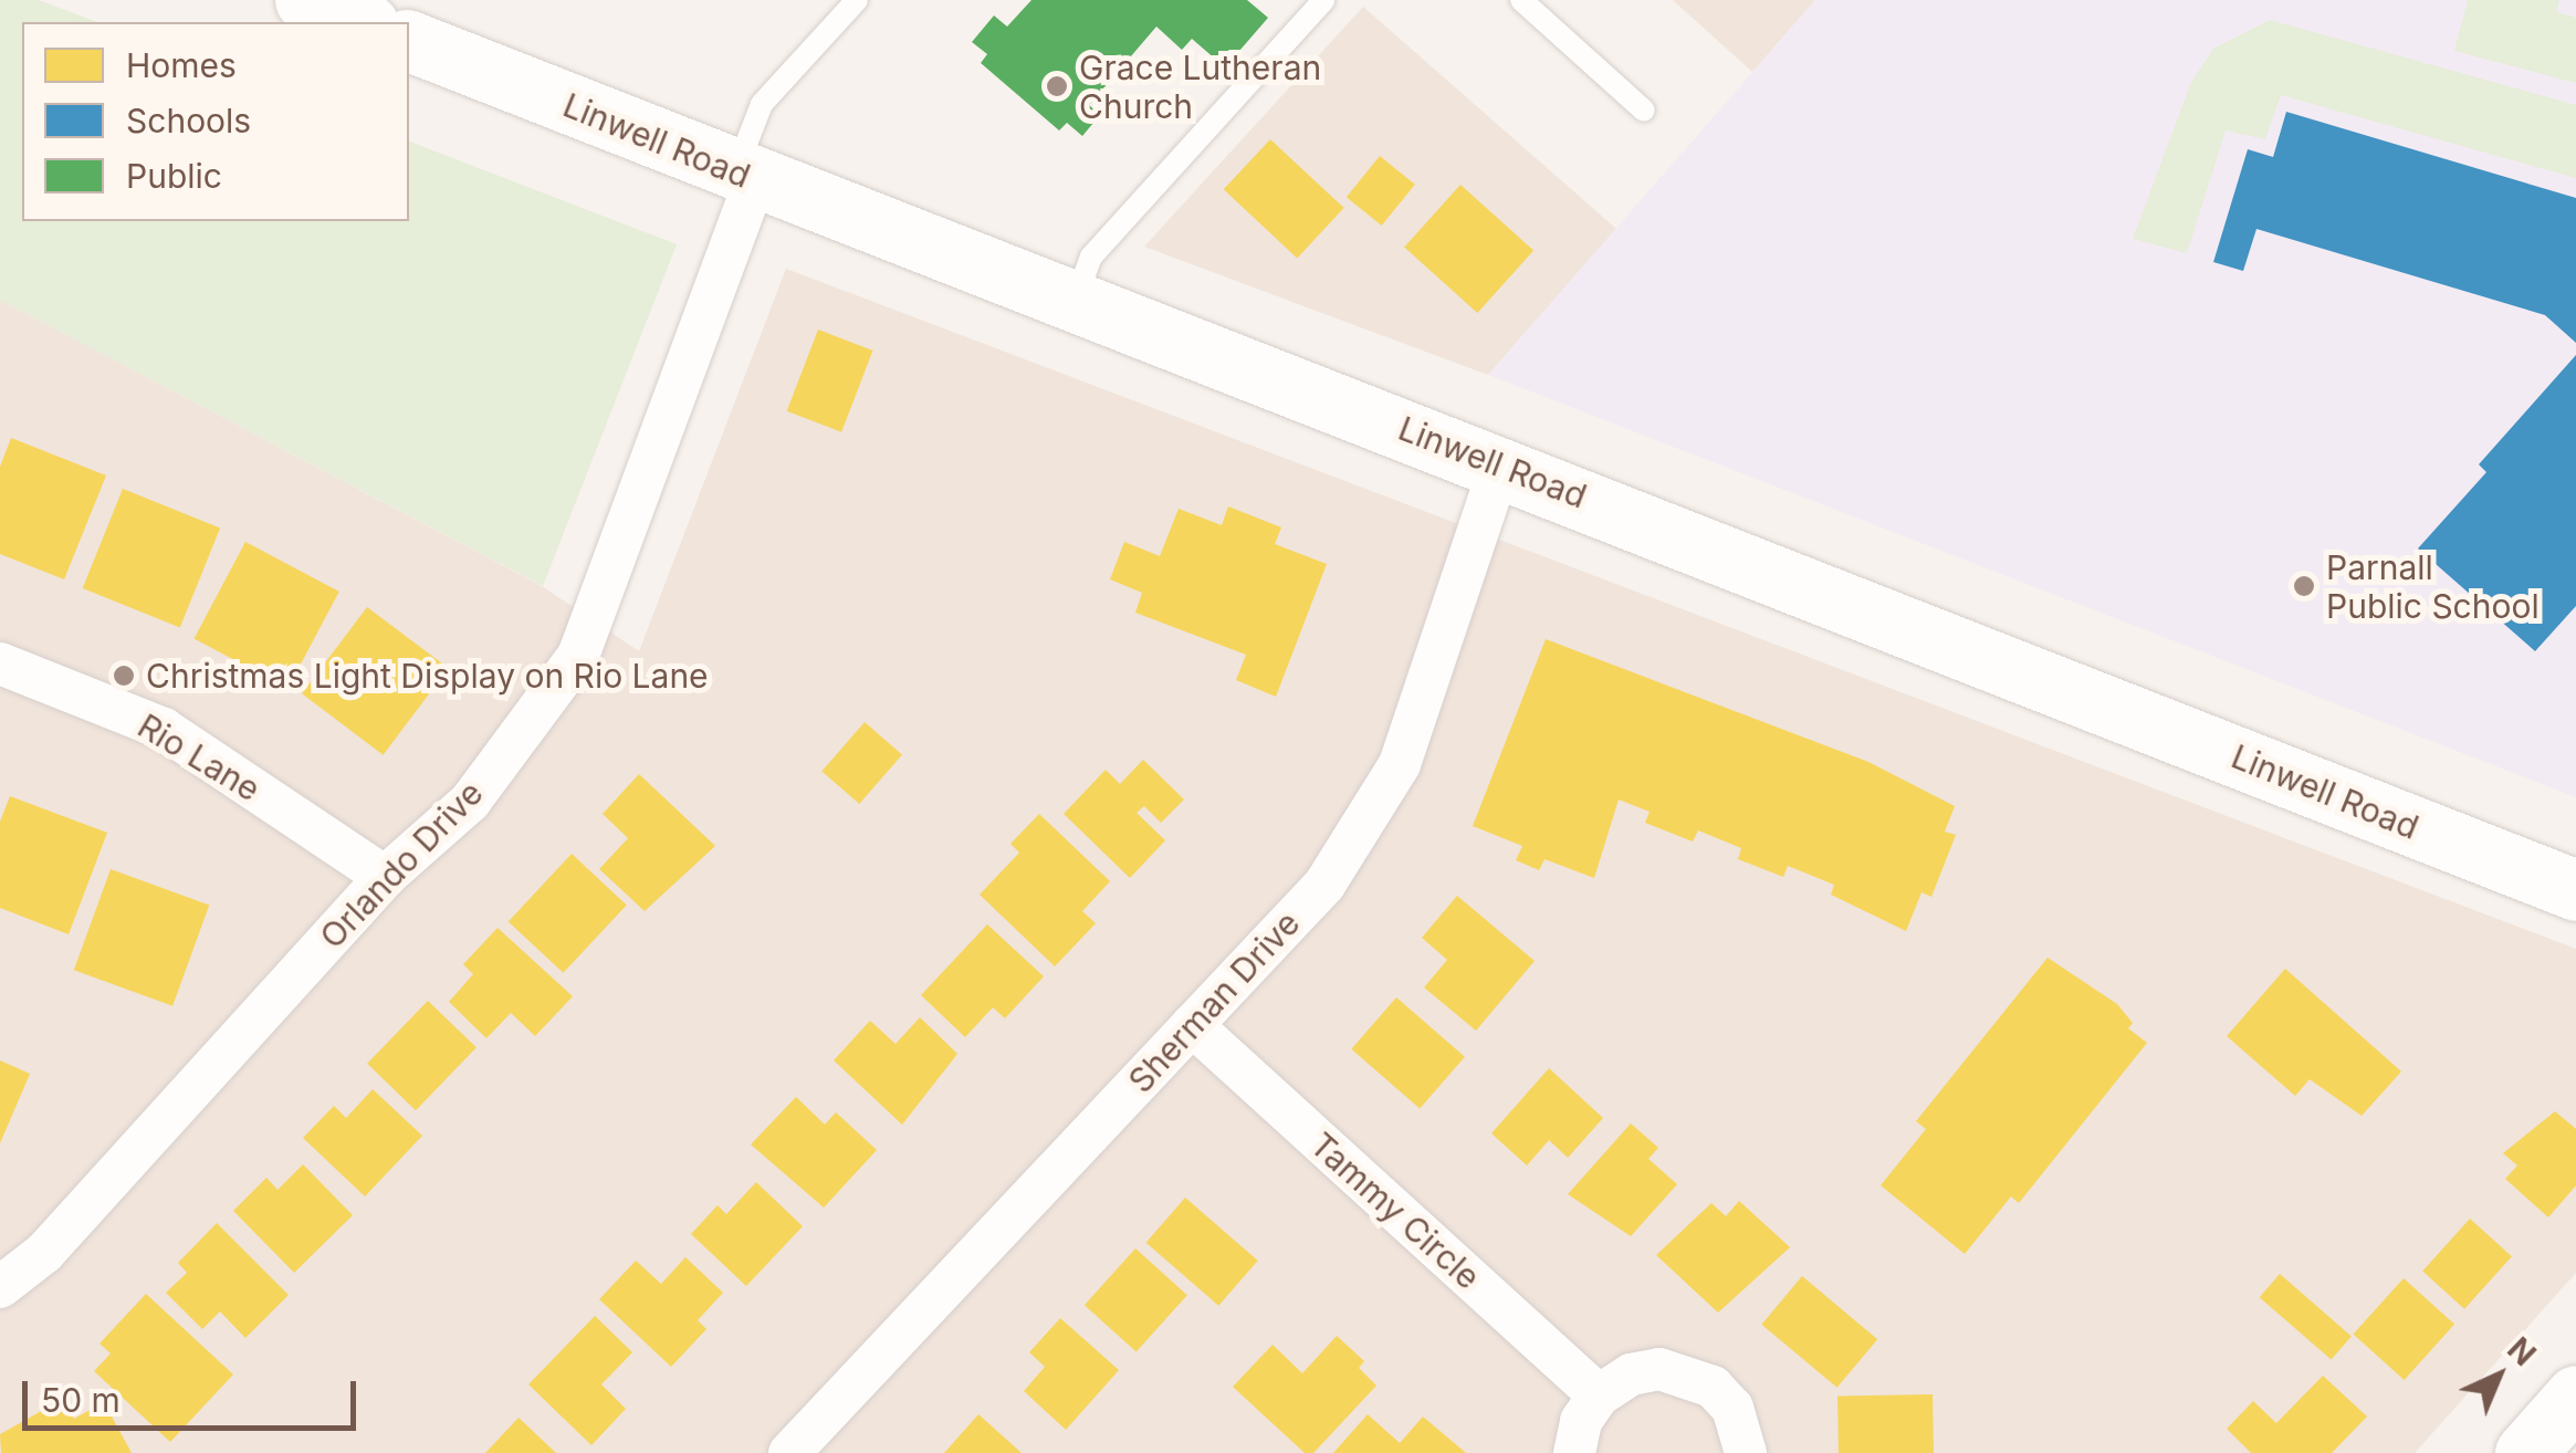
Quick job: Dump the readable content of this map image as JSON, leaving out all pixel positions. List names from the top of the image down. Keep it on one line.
{"streets":{"main road":["Linwell Road"],"street":["Rio Lane","Orlando Drive","Sherman Drive","Tammy Circle"]},"crossings":[["Linwell Road","Orlando Drive"],["Linwell Road","Sherman Drive"],["Rio Lane","Orlando Drive"],["Sherman Drive","Tammy Circle"]],"places":["Grace Lutheran Church","Parnall Public School","Christmas Light Display on Rio Lane"],"legend":["Homes","Schools","Public"],"scale_bar":"50 m","north":"top right"}
